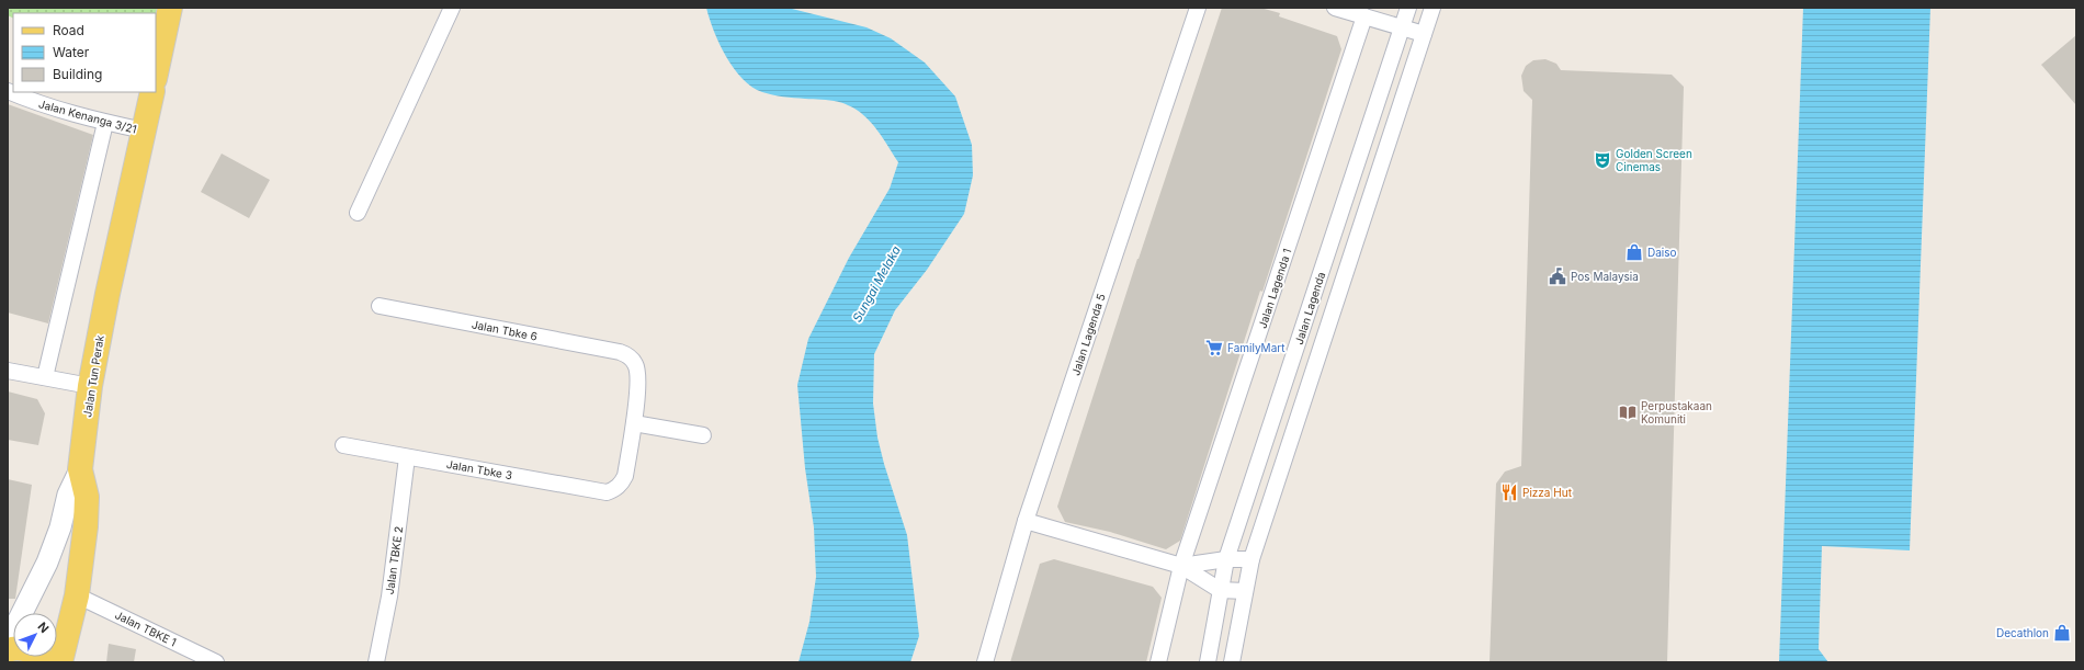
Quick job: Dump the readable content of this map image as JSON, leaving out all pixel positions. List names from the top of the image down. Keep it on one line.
{"streets":{"main road":["Jalan Tun Perak"],"street":["Jalan Kenanga 3/21","Jalan Lagenda 1","Jalan Lagenda","Jalan Tbke 6","Jalan Lagenda 5","Jalan Tbke 3","Jalan TBKE 2","Jalan TBKE 1"]},"crossings":[["Jalan Kenanga 3/21","Jalan Tun Perak"],["Jalan Tbke 6","Jalan Tbke 3"],["Jalan Tun Perak","Jalan TBKE 1"],["Jalan Tbke 3","Jalan TBKE 2"]],"water":["Sungai Melaka"],"places":{"theatre":["Golden Screen Cinemas"],"shop":["Daiso","Decathlon"],"public building":["Pos Malaysia"],"supermarket":["FamilyMart"],"library":["Perpustakaan Komuniti"],"restaurant":["Pizza Hut"]},"legend":["Road","Water","Building"],"north":"top right"}
